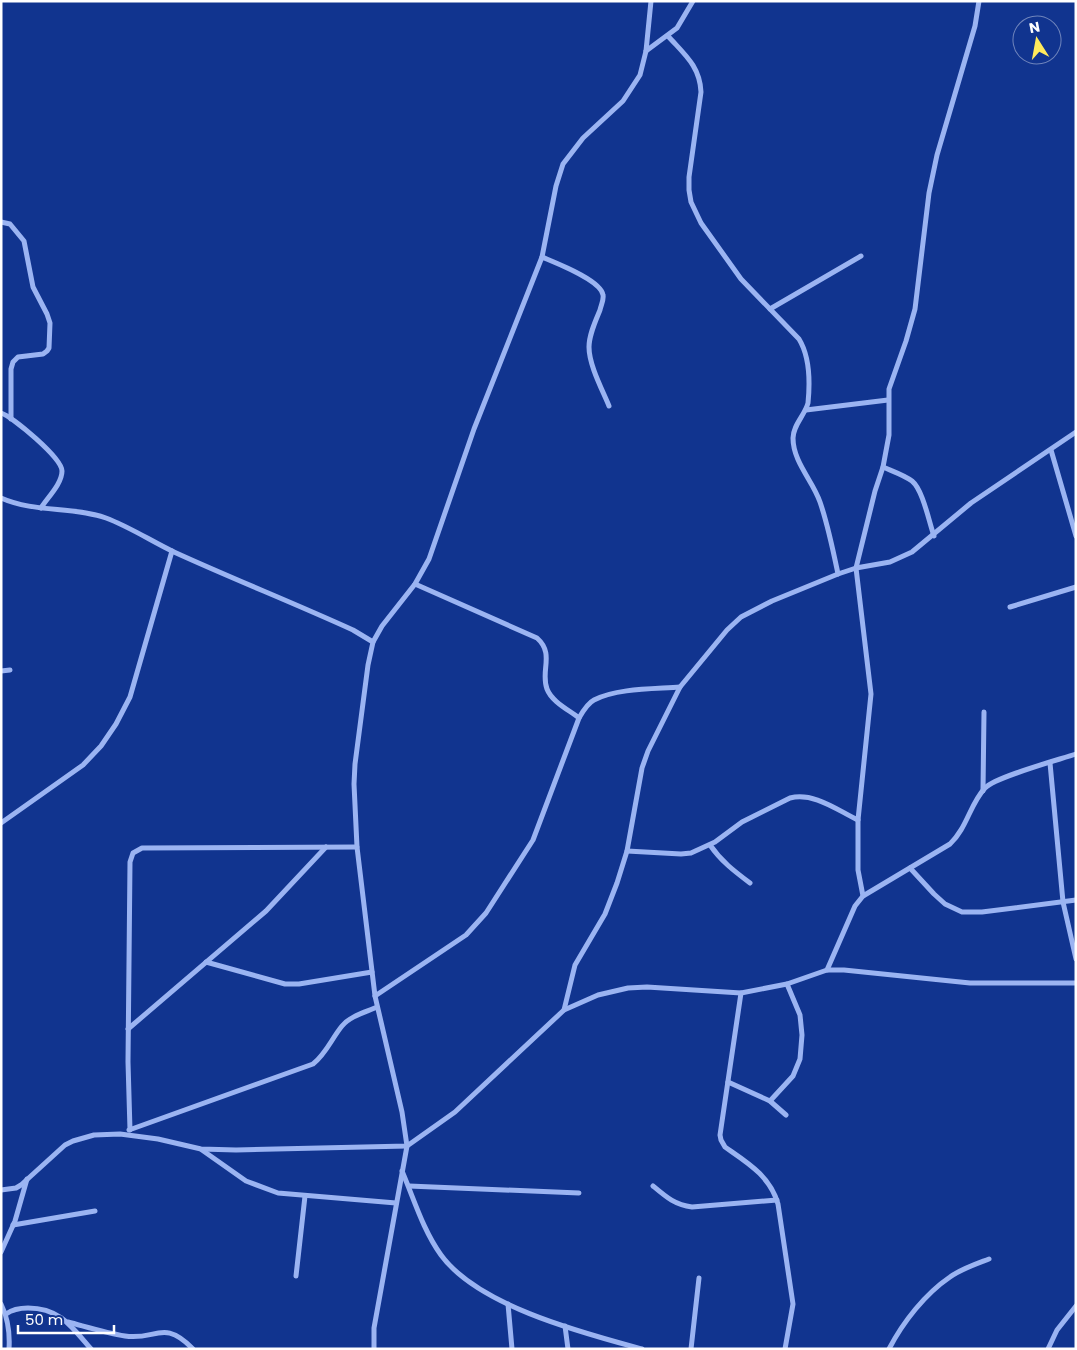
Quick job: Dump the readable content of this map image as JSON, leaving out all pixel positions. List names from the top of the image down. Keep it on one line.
{"scale_bar":"50 m","north":"top"}
